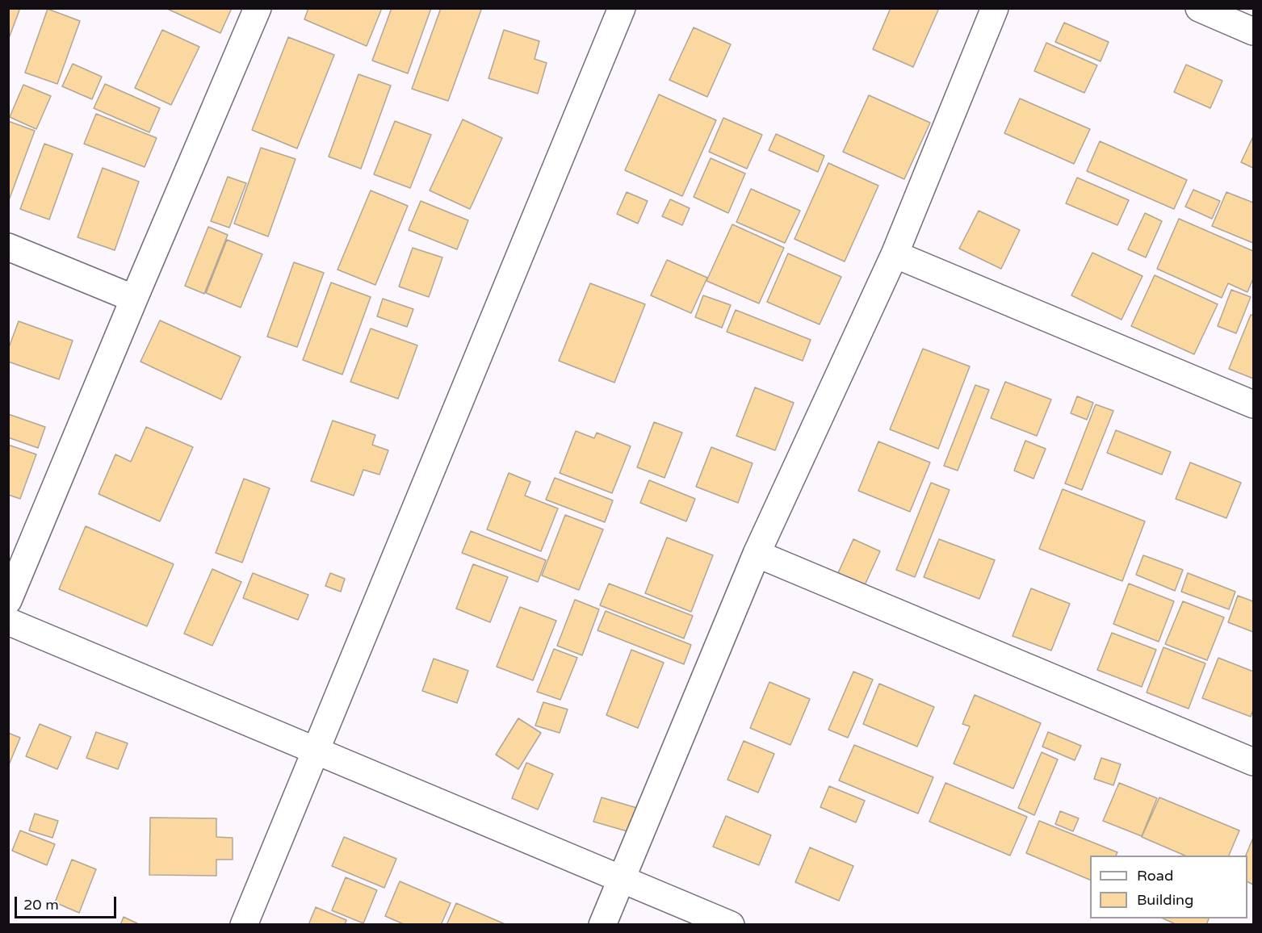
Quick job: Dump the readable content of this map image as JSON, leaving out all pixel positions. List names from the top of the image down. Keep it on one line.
{"legend":["Road","Building"],"scale_bar":"20 m"}
